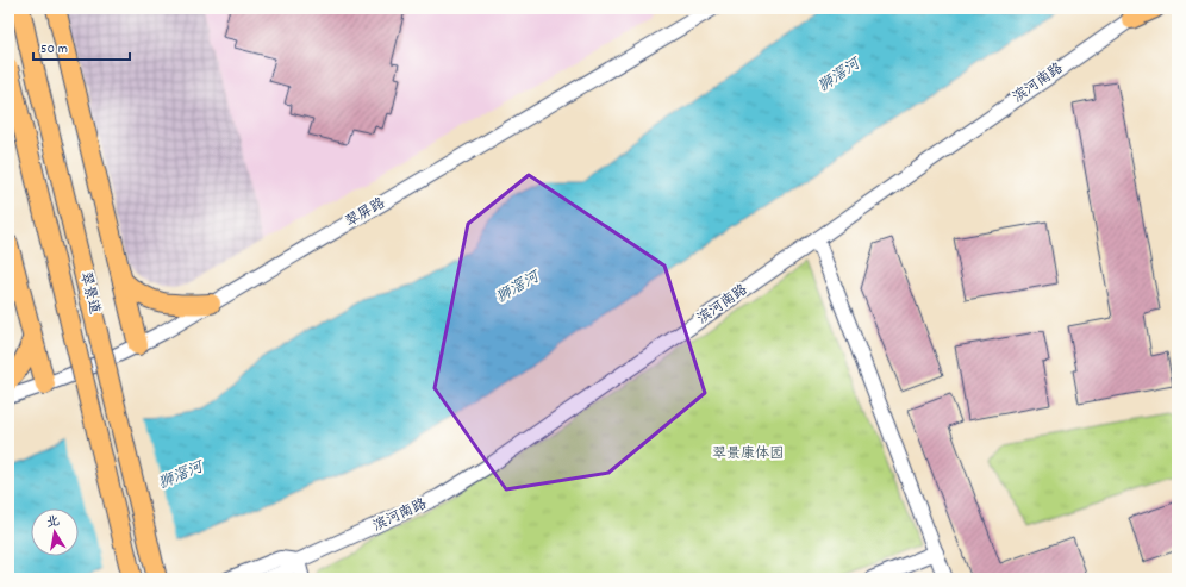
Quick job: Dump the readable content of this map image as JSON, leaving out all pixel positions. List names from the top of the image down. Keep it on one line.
{"streets":{"main road":["翠景道"],"street":["滨河南路","翠屏路"]},"water":["狮滘河"],"parks":["翠景康体园"],"scale_bar":"50 m","north":"top"}
